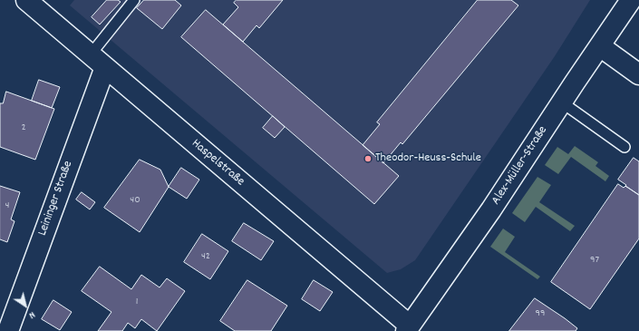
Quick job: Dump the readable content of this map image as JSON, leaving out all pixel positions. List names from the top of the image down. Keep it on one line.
{"streets":{"street":["Haspelstraße","Alex-Müller-Straße","Leininger Straße"]},"crossings":[["Haspelstraße","Alex-Müller-Straße"],["Haspelstraße","Leininger Straße"]],"places":["Theodor-Heuss-Schule"],"house_numbers":["2","40","4","42","97","1","99"],"north":"bottom right"}
